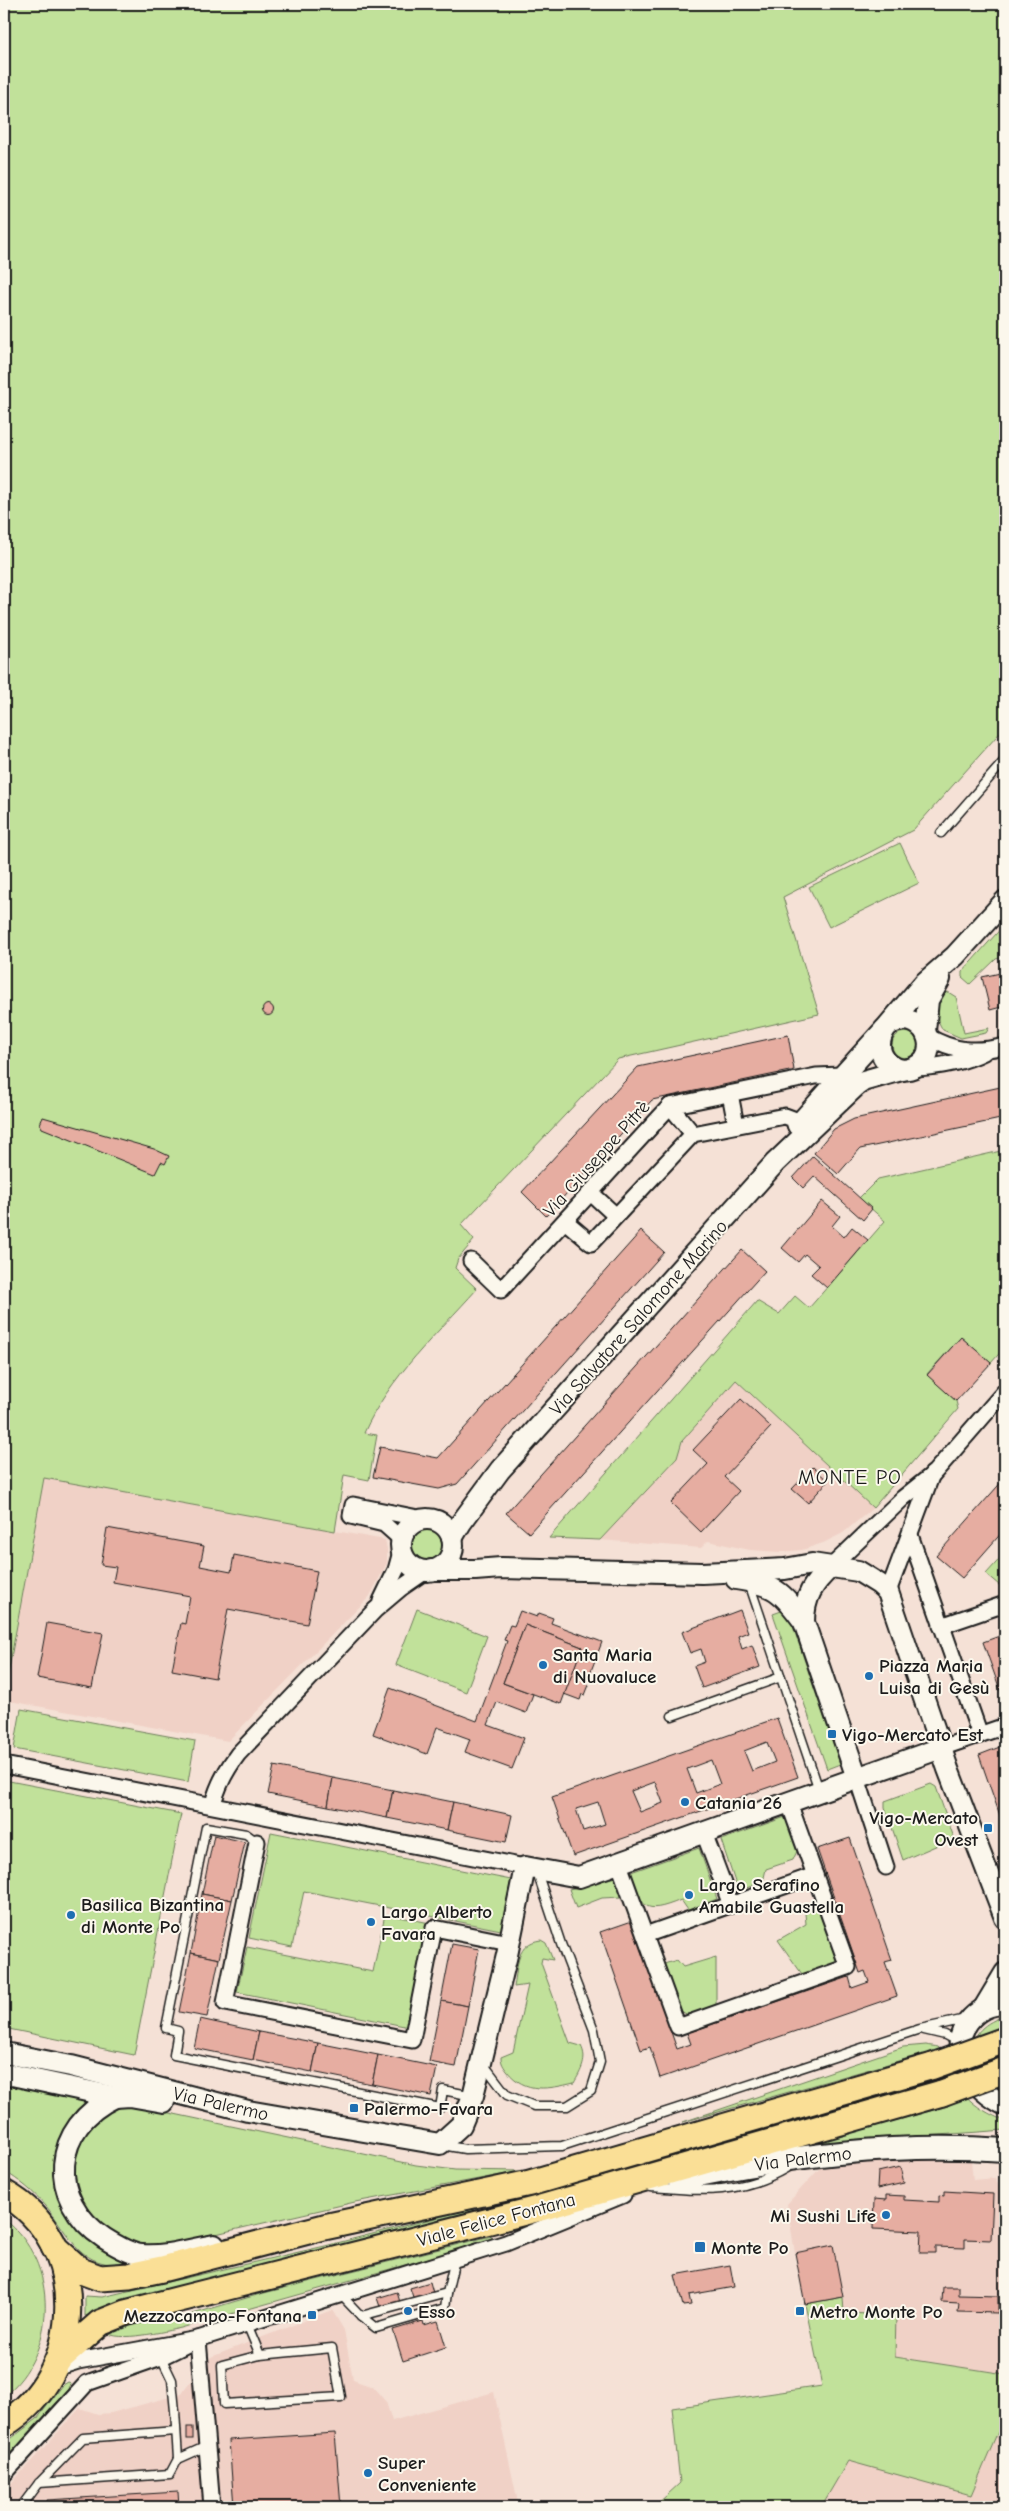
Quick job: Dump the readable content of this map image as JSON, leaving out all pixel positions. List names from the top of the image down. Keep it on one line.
{"streets":{"main road":["Via Palermo","Viale Felice Fontana"],"street":["Via Giuseppe Pitrè","Via Salvatore Salomone Marino"]},"crossings":[["Via Palermo","Viale Felice Fontana"]],"districts":["MONTE PO"],"places":{"other":["Santa Maria di Nuovaluce","Piazza Maria Luisa di Gesù","Catania 26","Largo Serafino Amabile Guastella","Basilica Bizantina di Monte Po","Largo Alberto Favara","Mi Sushi Life","Esso","Super Conveniente"],"transit":["Vigo-Mercato Est","Vigo-Mercato Ovest","Palermo-Favara","Monte Po","Metro Monte Po","Mezzocampo-Fontana"]}}
